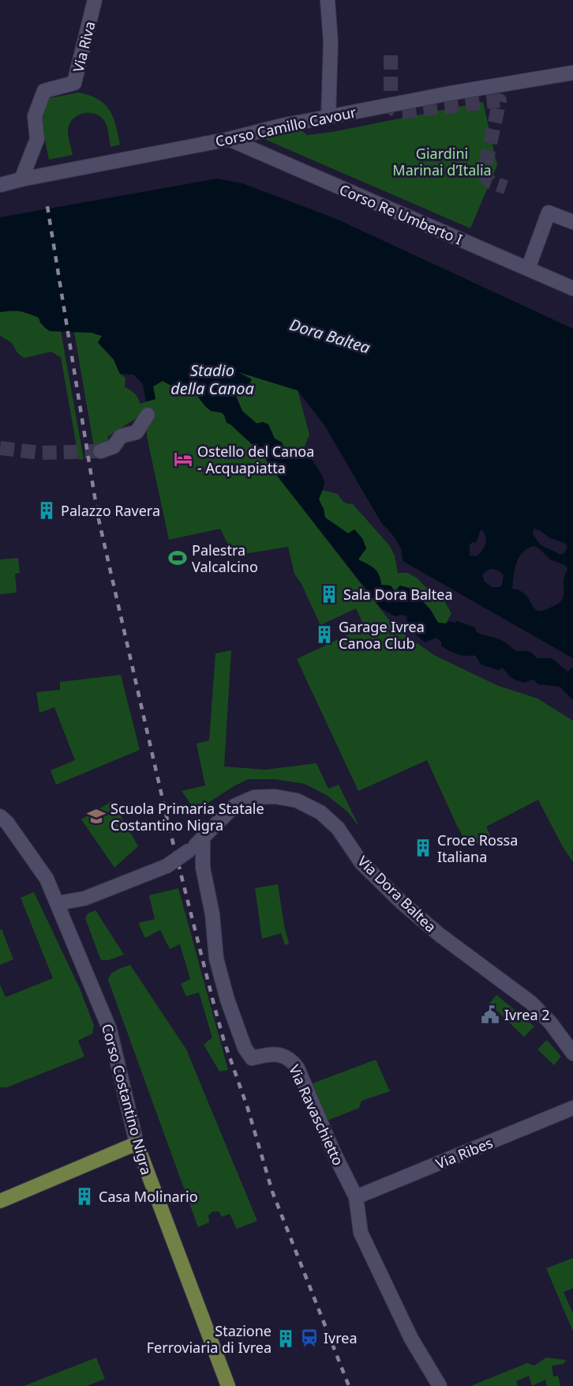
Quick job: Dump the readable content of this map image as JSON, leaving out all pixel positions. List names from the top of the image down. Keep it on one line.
{"streets":{"main road":["Corso Costantino Nigra"],"street":["Via Riva","Corso Camillo Cavour","Corso Re Umberto I","Via Dora Baltea","Via Ravaschietto","Via Ribes"]},"crossings":[["Via Riva","Corso Camillo Cavour"],["Corso Camillo Cavour","Corso Re Umberto I"],["Via Dora Baltea","Corso Costantino Nigra"],["Via Dora Baltea","Via Ravaschietto"],["Via Ravaschietto","Via Ribes"]],"water":["Dora Baltea","Stadio della Canoa"],"parks":["Giardini Marinai d’Italia"],"places":{"hotel":["Ostello del Canoa - Acquapiatta"],"building":["Palazzo Ravera","Sala Dora Baltea","Garage Ivrea Canoa Club","Croce Rossa Italiana","Casa Molinario","Stazione Ferroviaria di Ivrea"],"sports":["Palestra Valcalcino"],"school or university":["Scuola Primaria Statale Costantino Nigra"],"public building":["Ivrea 2"],"station":["Ivrea"]}}
